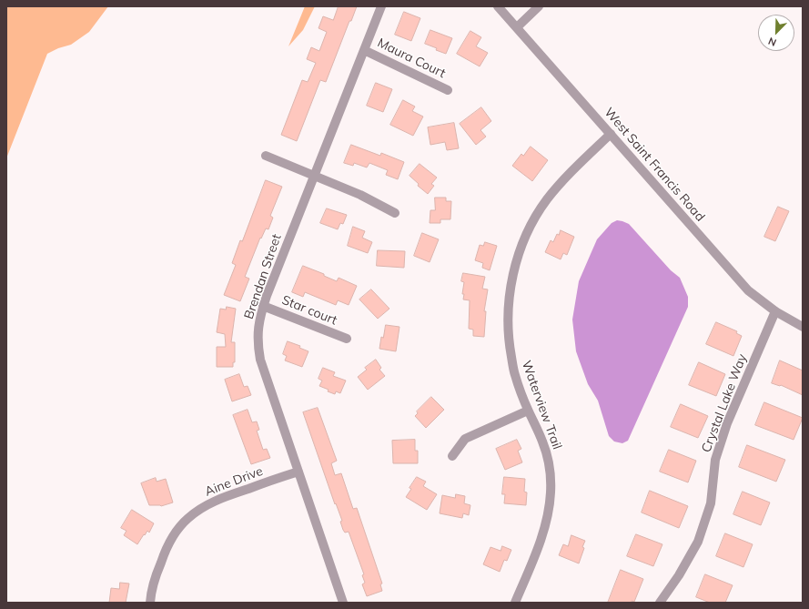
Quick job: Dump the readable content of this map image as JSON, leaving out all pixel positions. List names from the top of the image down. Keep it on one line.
{"streets":{"street":["Maura Court","West Saint Francis Road","Brendan Street","Star court","Crystal Lake Way","Waterview Trail","Aine Drive"]},"crossings":[["Maura Court","Brendan Street"],["West Saint Francis Road","Crystal Lake Way"],["West Saint Francis Road","Waterview Trail"],["Brendan Street","Star court"],["Brendan Street","Aine Drive"]],"north":"bottom left"}
